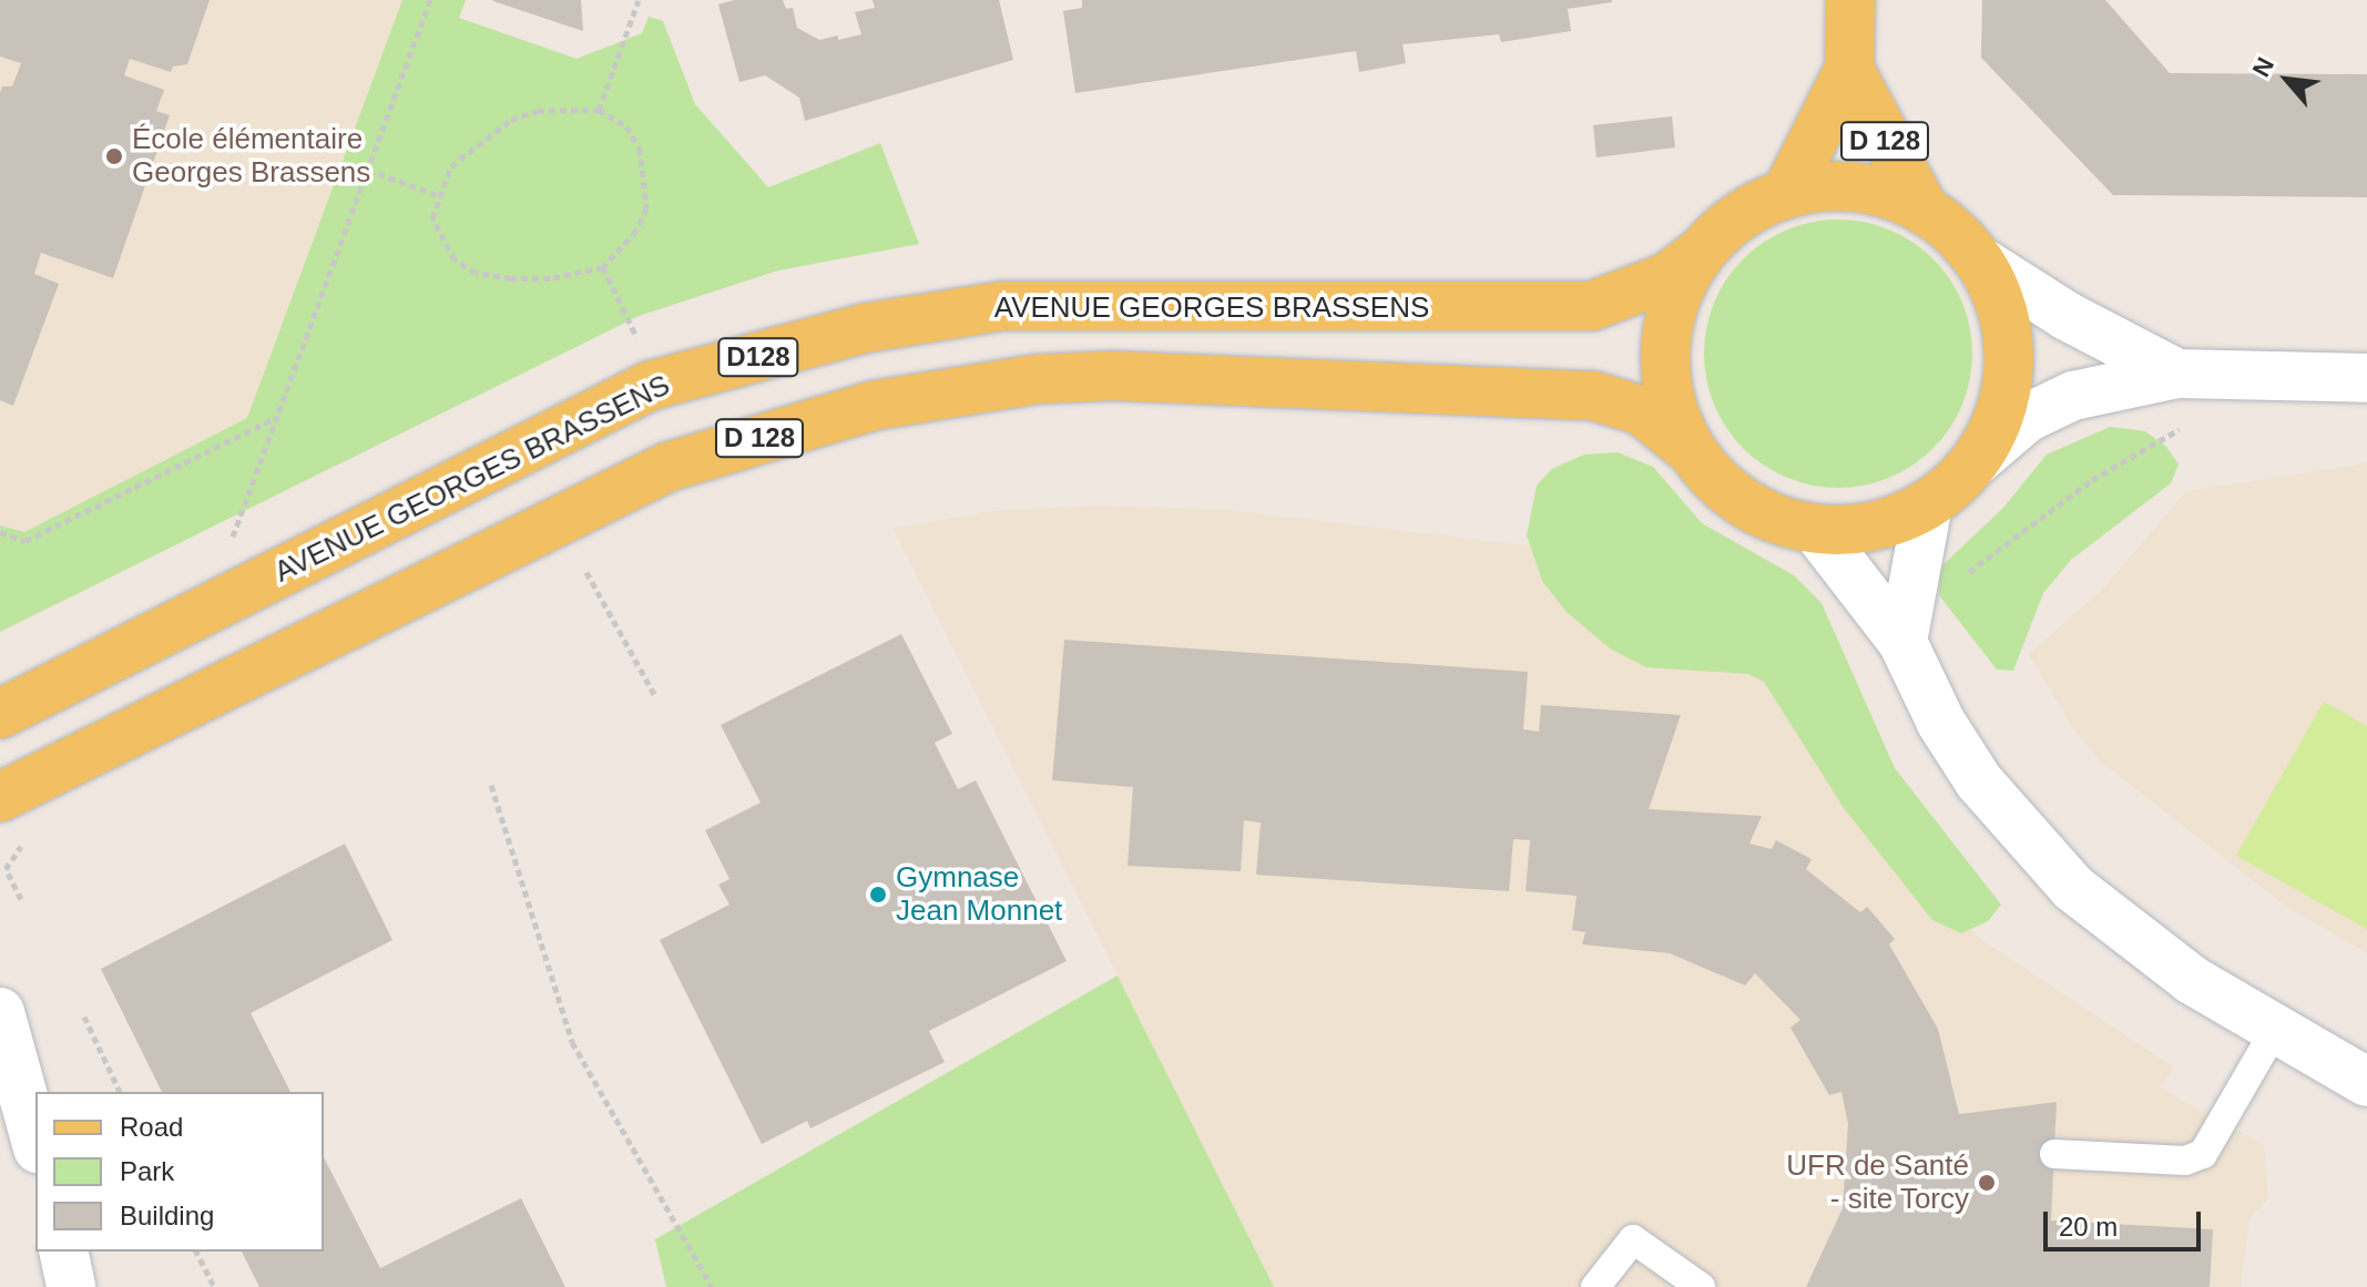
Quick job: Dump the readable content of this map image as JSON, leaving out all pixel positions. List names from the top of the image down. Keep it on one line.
{"streets":{"main road":["D 128","AVENUE GEORGES BRASSENS","D128"]},"places":["École élémentaire Georges Brassens","Gymnase Jean Monnet","UFR de Santé - site Torcy"],"legend":["Road","Park","Building"],"scale_bar":"20 m","north":"top left"}
